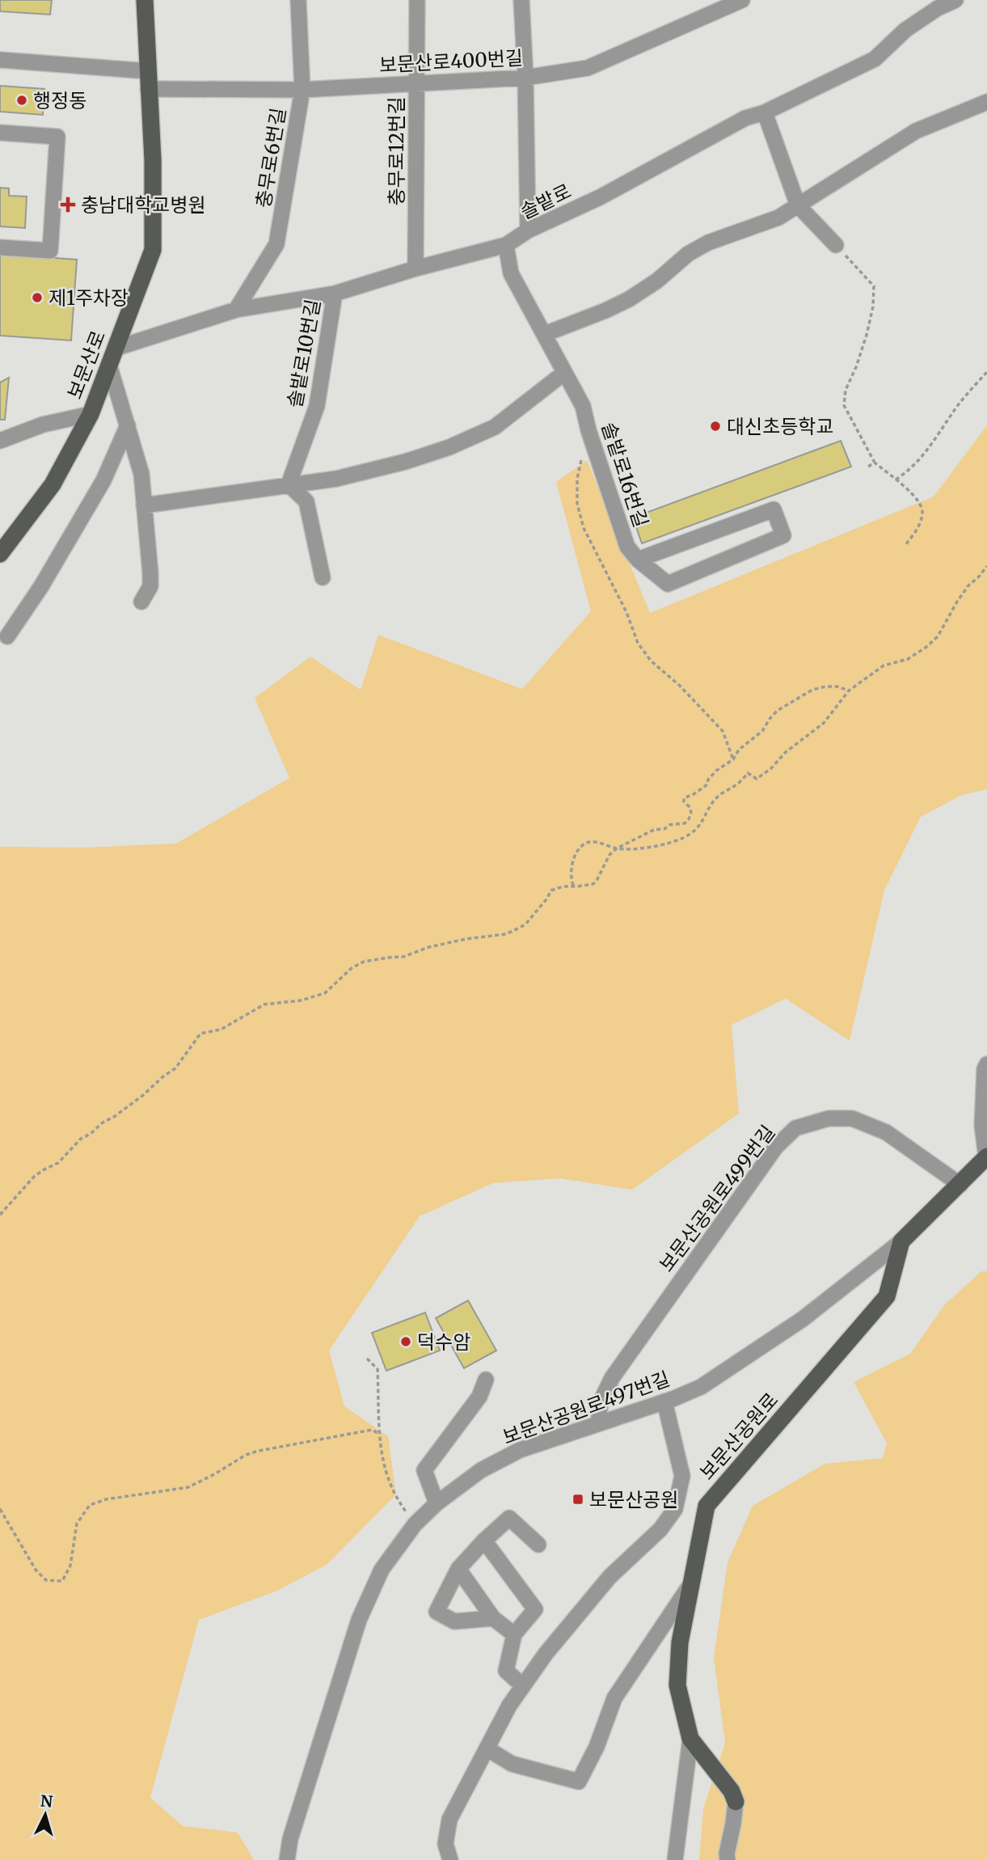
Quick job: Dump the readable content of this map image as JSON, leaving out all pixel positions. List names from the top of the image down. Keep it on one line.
{"streets":{"main road":["보문산로","보문산공원로"],"street":["보문산로400번길","충무로12번길","충무로6번길","솔밭로","솔밭로10번길","솔밭로16번길","보문산공원로499번길","보문산공원로497번길"]},"crossings":[["보문산로400번길","충무로12번길"],["보문산로400번길","충무로6번길"],["보문산로400번길","보문산로"],["충무로12번길","솔밭로"],["충무로6번길","솔밭로"],["솔밭로","솔밭로10번길"],["솔밭로","보문산로"],["솔밭로","솔밭로16번길"],["보문산공원로499번길","보문산공원로497번길"],["보문산공원로497번길","보문산공원로"]],"places":{"other":["행정동","제1주차장","대신초등학교","덕수암"],"health":["충남대학교병원"],"transit":["보문산공원"]},"north":"top"}
